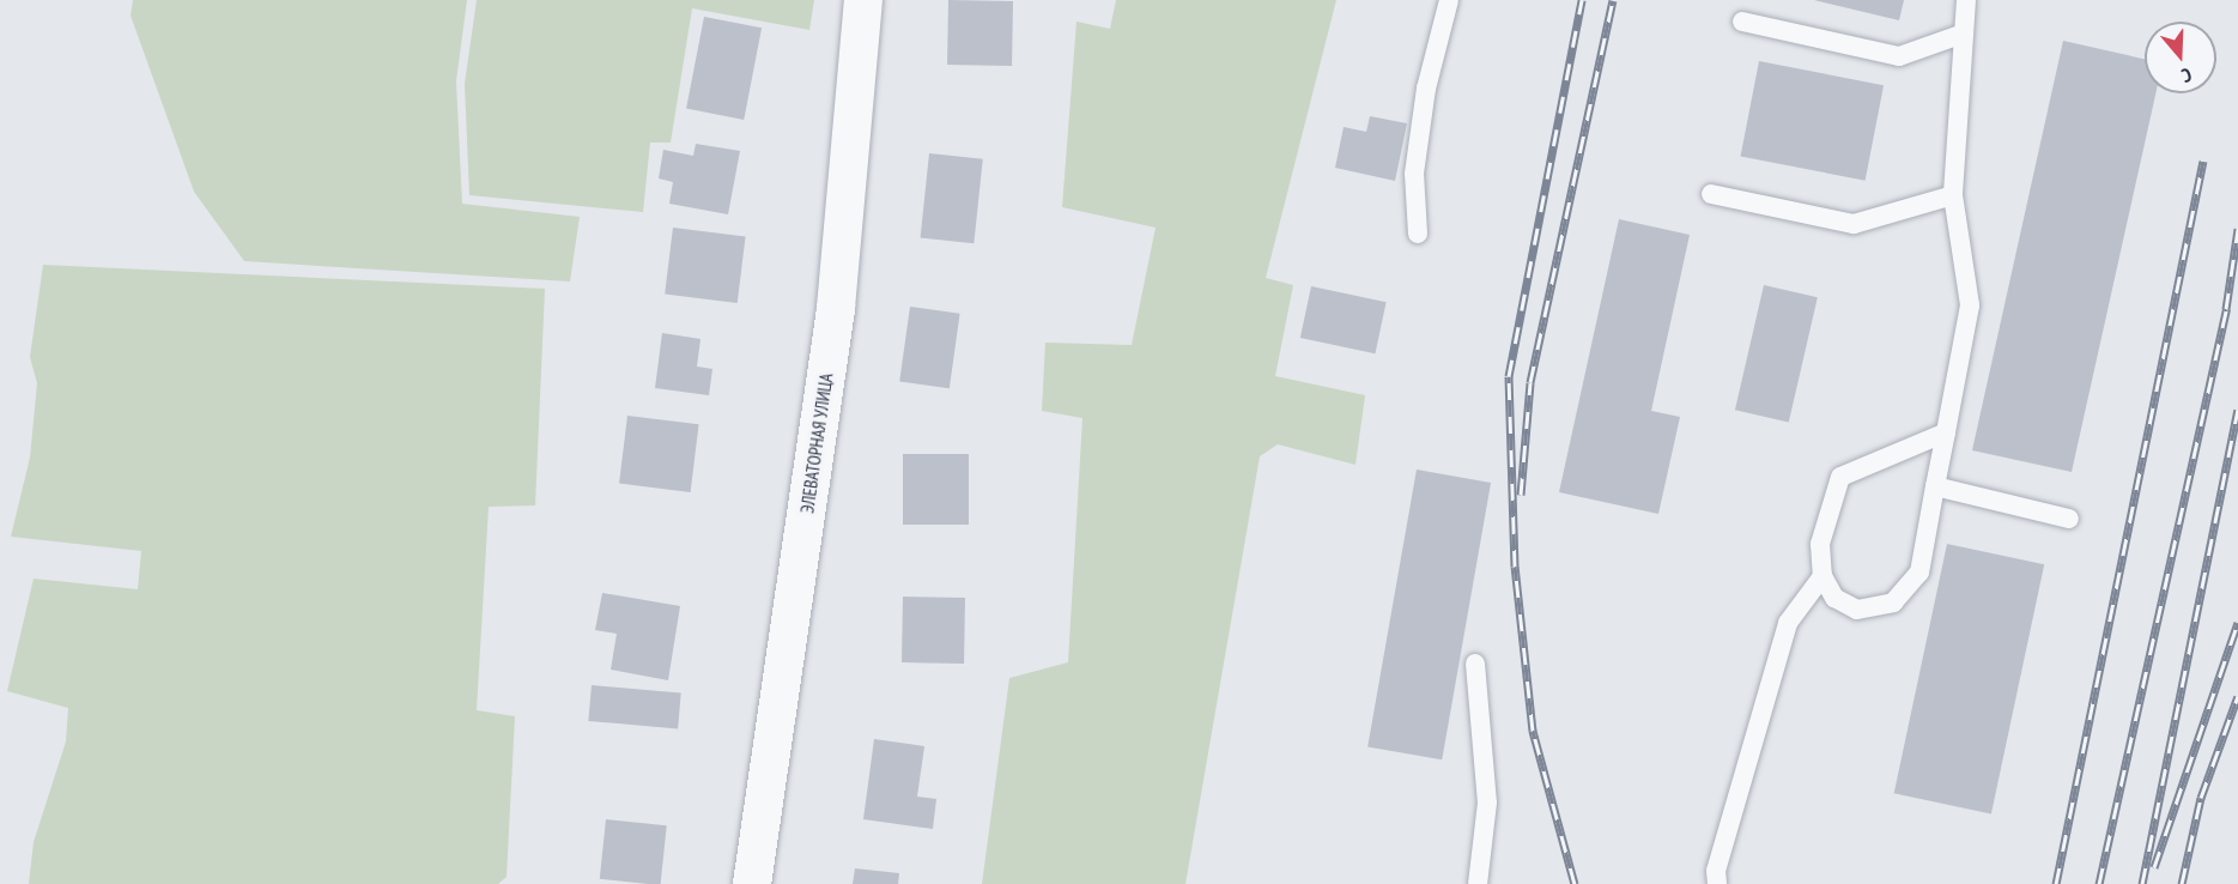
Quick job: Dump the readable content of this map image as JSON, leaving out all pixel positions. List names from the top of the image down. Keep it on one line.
{"streets":{"street":["ЭЛЕВАТОРНАЯ УЛИЦА"]},"north":"bottom"}
